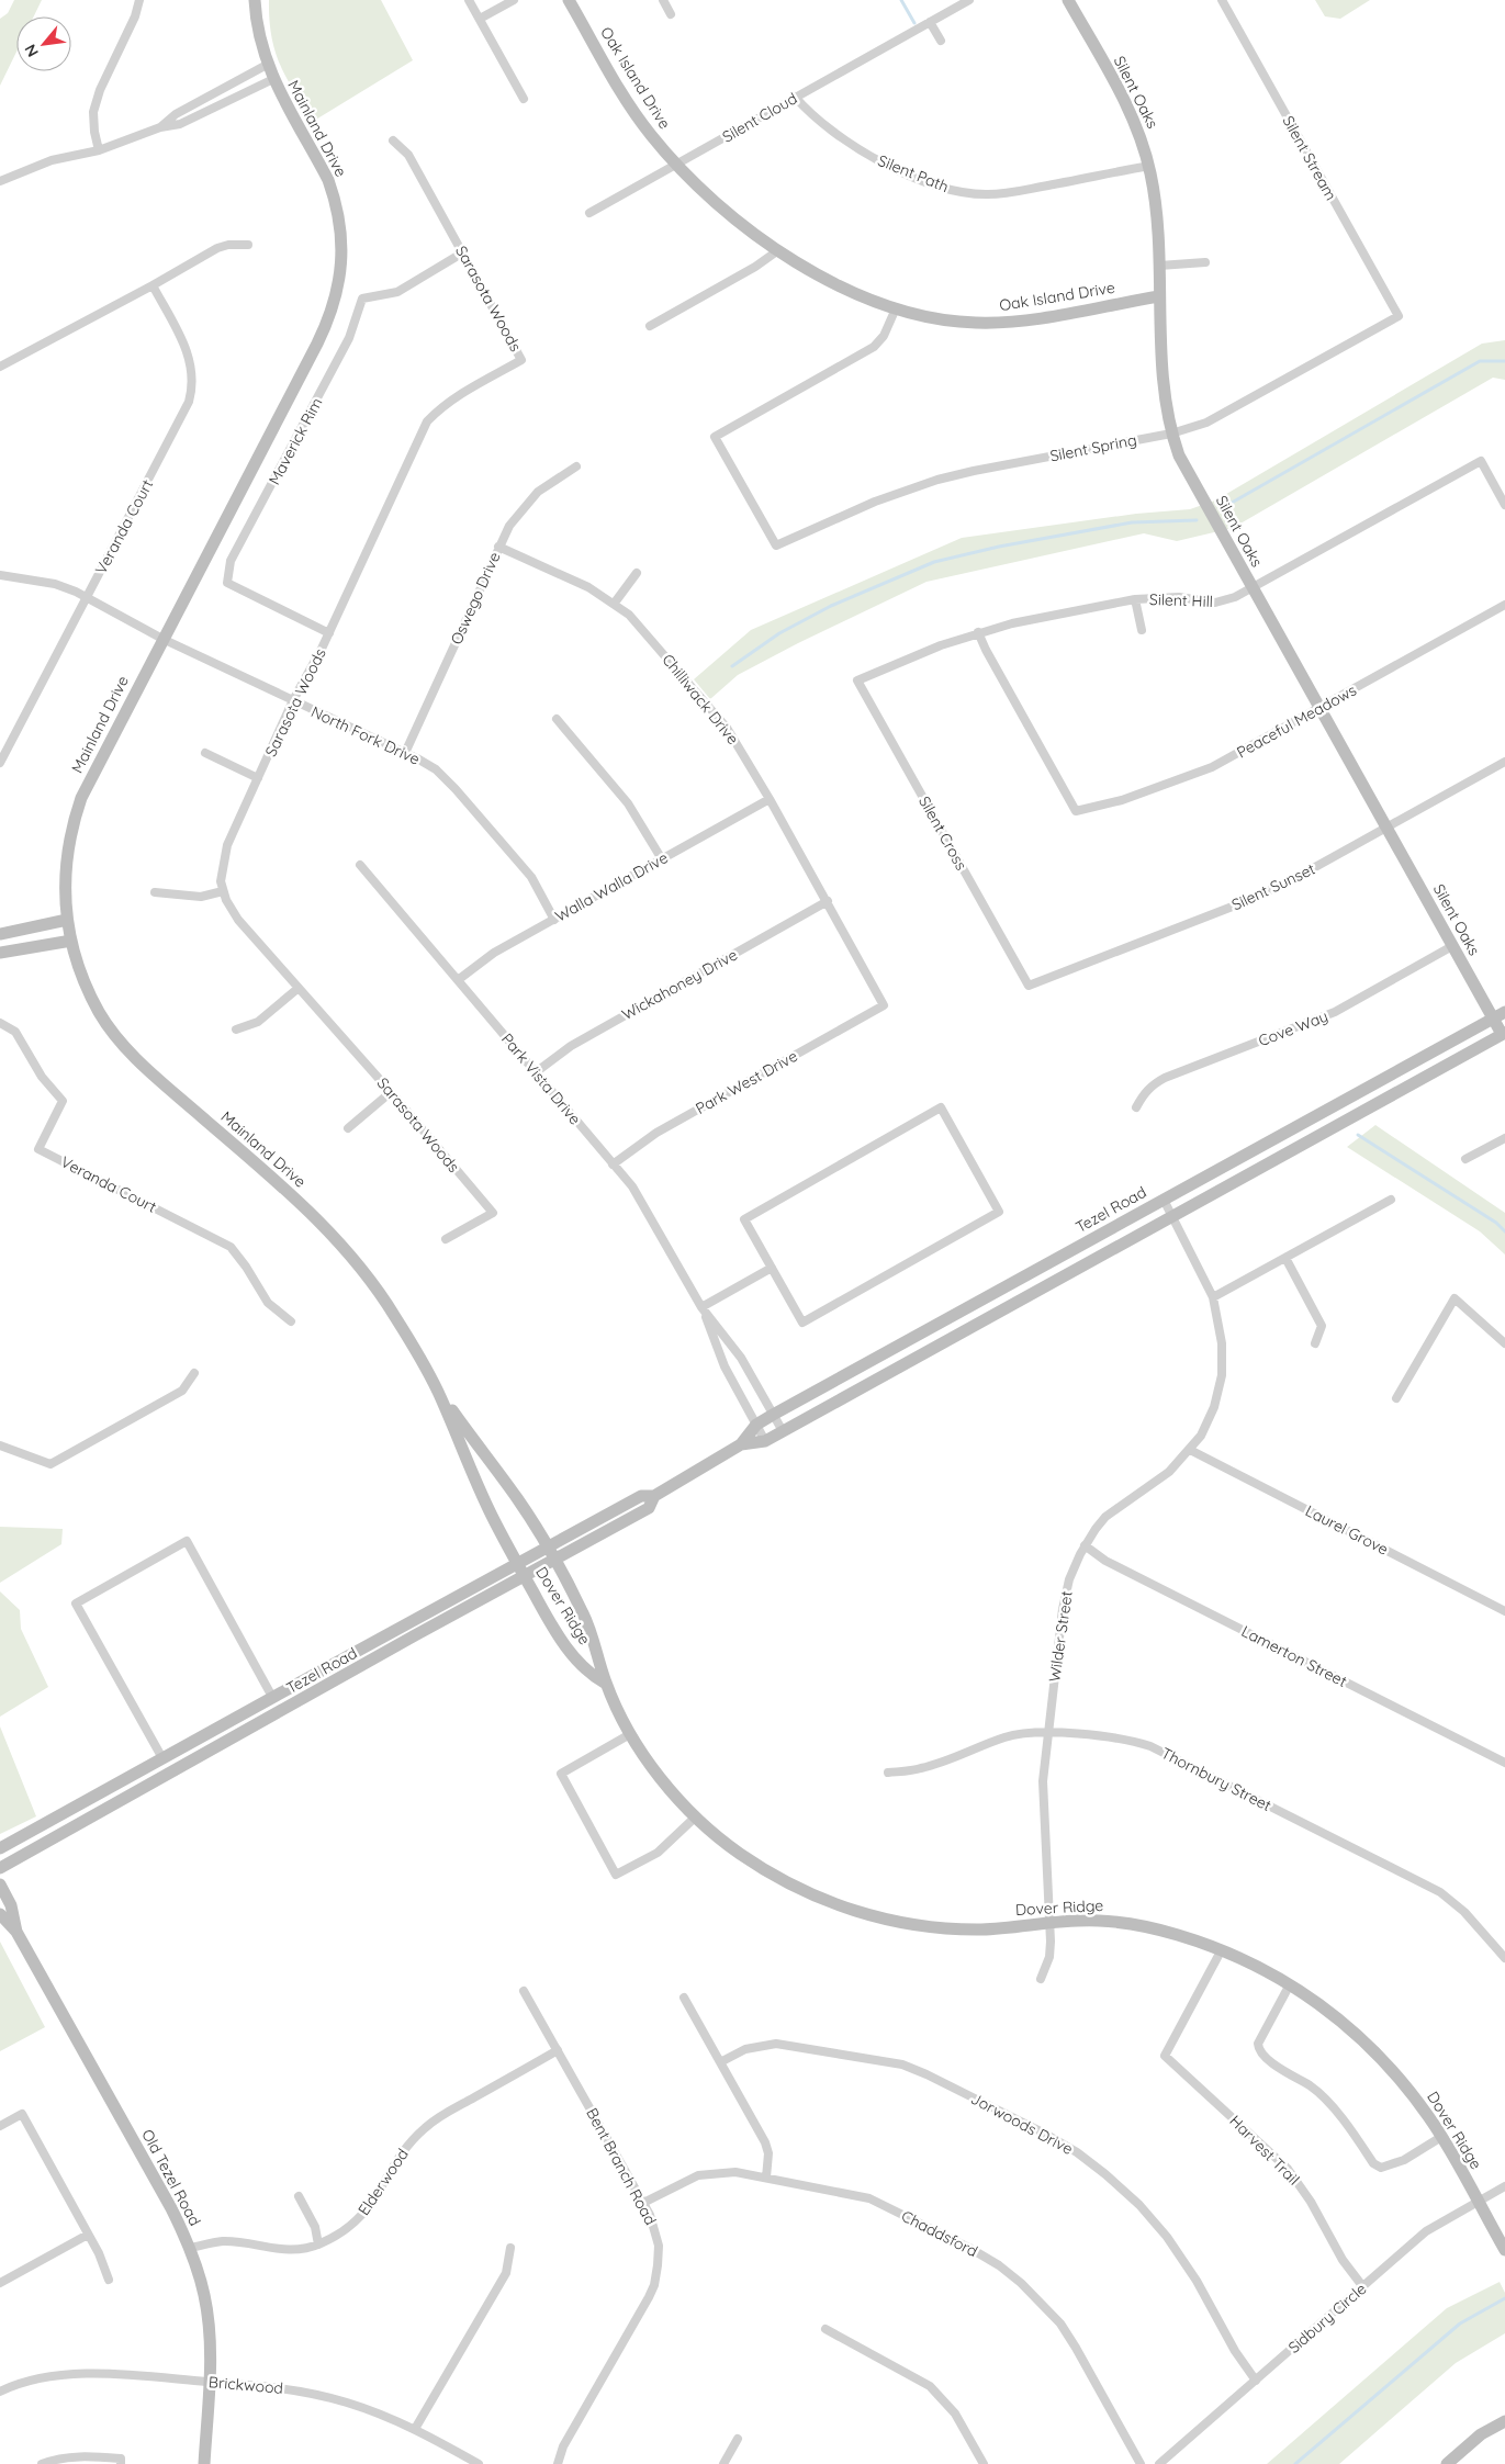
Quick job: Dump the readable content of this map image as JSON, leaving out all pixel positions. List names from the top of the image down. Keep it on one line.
{"streets":{"main road":["Oak Island Drive","Silent Oaks","Mainland Drive","Tezel Road","Dover Ridge","Old Tezel Road"],"street":["Silent Cloud","Silent Stream","Silent Path","Sarasota Woods","Maverick Rim","Silent Spring","Veranda Court","Oswego Drive","Silent Hill","Chilliwack Drive","Peaceful Meadows","North Fork Drive","Silent Cross","Walla Walla Drive","Silent Sunset","Wickahoney Drive","Cove Way","Park Vista Drive","Park West Drive","Laurel Grove","Wilder Street","Lamerton Street","Thornbury Street","Jorwoods Drive","Harvest Trail","Bent Branch Road","Elderwood","Chaddsford","Sidbury Circle","Brickwood"]},"crossings":[["Oak Island Drive","Silent Oaks"],["Oak Island Drive","Silent Cloud"],["Oak Island Drive","Silent Spring"],["Silent Oaks","Silent Path"],["Silent Oaks","Silent Spring"],["Silent Oaks","Silent Hill"],["Silent Oaks","Peaceful Meadows"],["Silent Oaks","Silent Sunset"],["Silent Oaks","Cove Way"],["Silent Oaks","Tezel Road"],["Silent Cloud","Silent Path"],["Mainland Drive","North Fork Drive"],["Mainland Drive","Tezel Road"],["Mainland Drive","Dover Ridge"],["Silent Stream","Silent Spring"],["Sarasota Woods","Maverick Rim"],["Sarasota Woods","North Fork Drive"],["Veranda Court","North Fork Drive"],["Oswego Drive","Chilliwack Drive"],["Oswego Drive","North Fork Drive"],["Silent Hill","Peaceful Meadows"],["Silent Hill","Silent Cross"],["Chilliwack Drive","Walla Walla Drive"],["Chilliwack Drive","Wickahoney Drive"],["Chilliwack Drive","Park West Drive"],["North Fork Drive","Walla Walla Drive"],["Silent Cross","Silent Sunset"],["Walla Walla Drive","Park Vista Drive"],["Wickahoney Drive","Park Vista Drive"],["Park Vista Drive","Park West Drive"],["Park Vista Drive","Tezel Road"],["Tezel Road","Dover Ridge"],["Tezel Road","Wilder Street"],["Laurel Grove","Wilder Street"],["Dover Ridge","Wilder Street"],["Dover Ridge","Harvest Trail"],["Dover Ridge","Sidbury Circle"],["Wilder Street","Lamerton Street"],["Wilder Street","Thornbury Street"],["Jorwoods Drive","Sidbury Circle"],["Harvest Trail","Sidbury Circle"],["Bent Branch Road","Elderwood"],["Bent Branch Road","Chaddsford"],["Old Tezel Road","Elderwood"],["Old Tezel Road","Brickwood"]],"north":"bottom left"}
